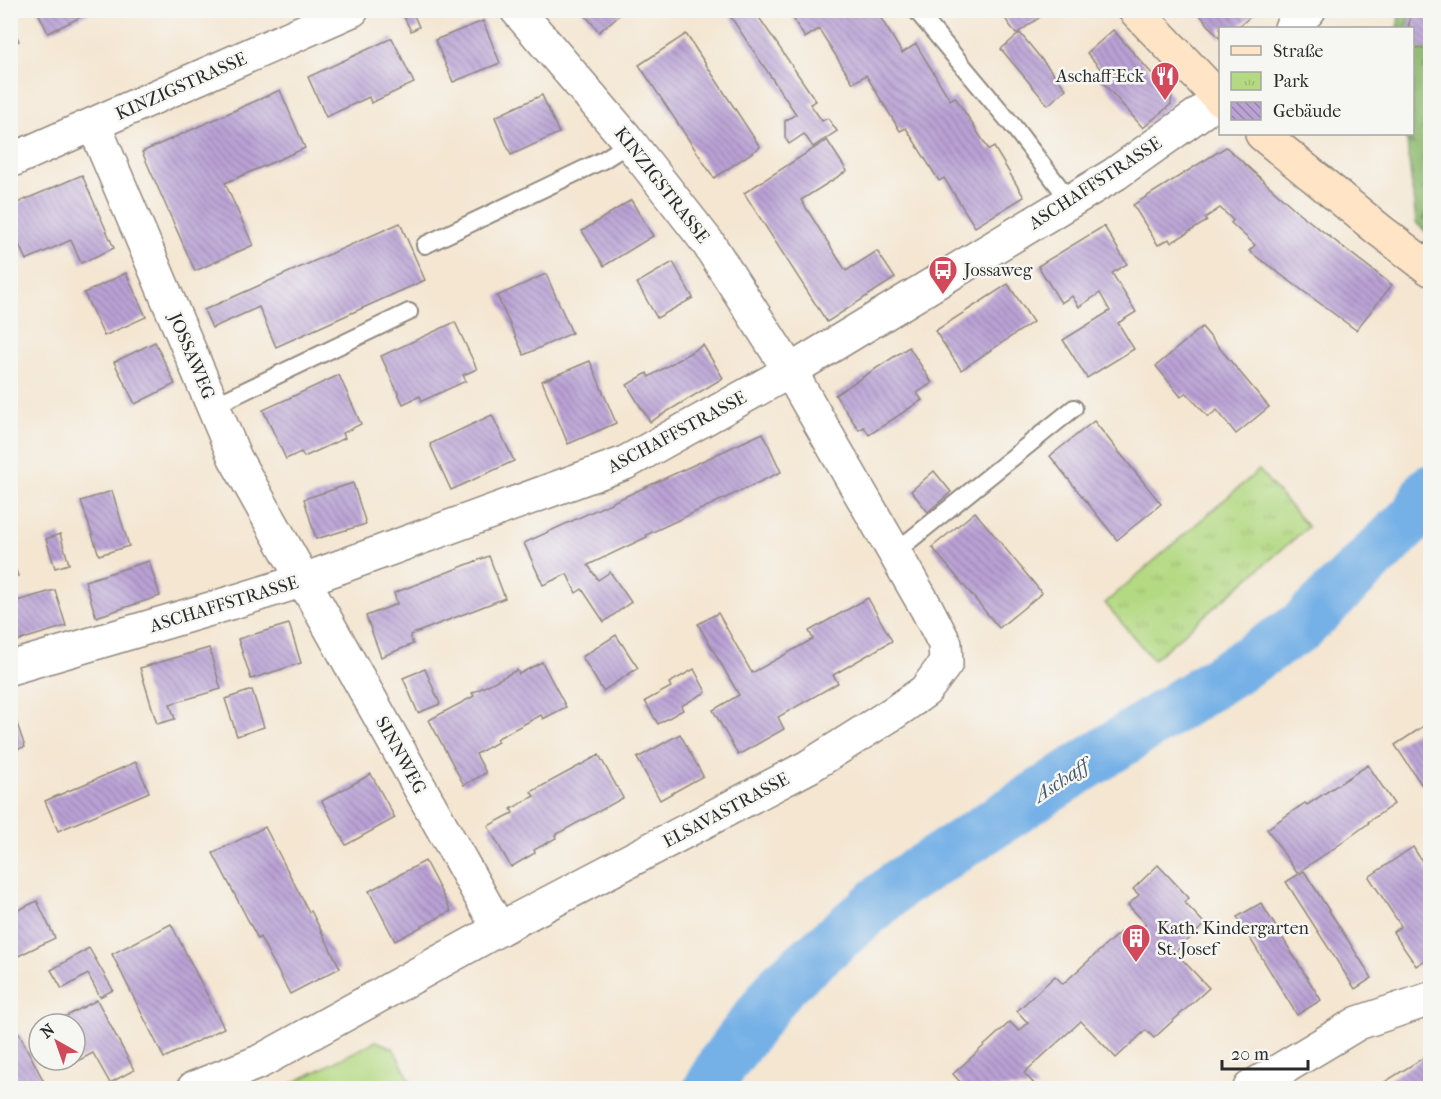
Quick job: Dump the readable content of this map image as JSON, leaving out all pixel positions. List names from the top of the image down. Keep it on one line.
{"streets":{"street":["KINZIGSTRASSE","ASCHAFFSTRASSE","JOSSAWEG","SINNWEG","ELSAVASTRASSE"]},"crossings":[["KINZIGSTRASSE","ASCHAFFSTRASSE"],["KINZIGSTRASSE","JOSSAWEG"],["KINZIGSTRASSE","ELSAVASTRASSE"],["ASCHAFFSTRASSE","JOSSAWEG"],["ASCHAFFSTRASSE","SINNWEG"],["ASCHAFFSTRASSE","ELSAVASTRASSE"],["JOSSAWEG","SINNWEG"],["SINNWEG","ELSAVASTRASSE"]],"water":["Aschaff"],"places":{"restaurant":["Aschaff-Eck"],"bus stop":["Jossaweg"],"building":["Kath. Kindergarten St. Josef"]},"legend":["Straße","Park","Gebäude"],"scale_bar":"20 m","north":"top left"}
